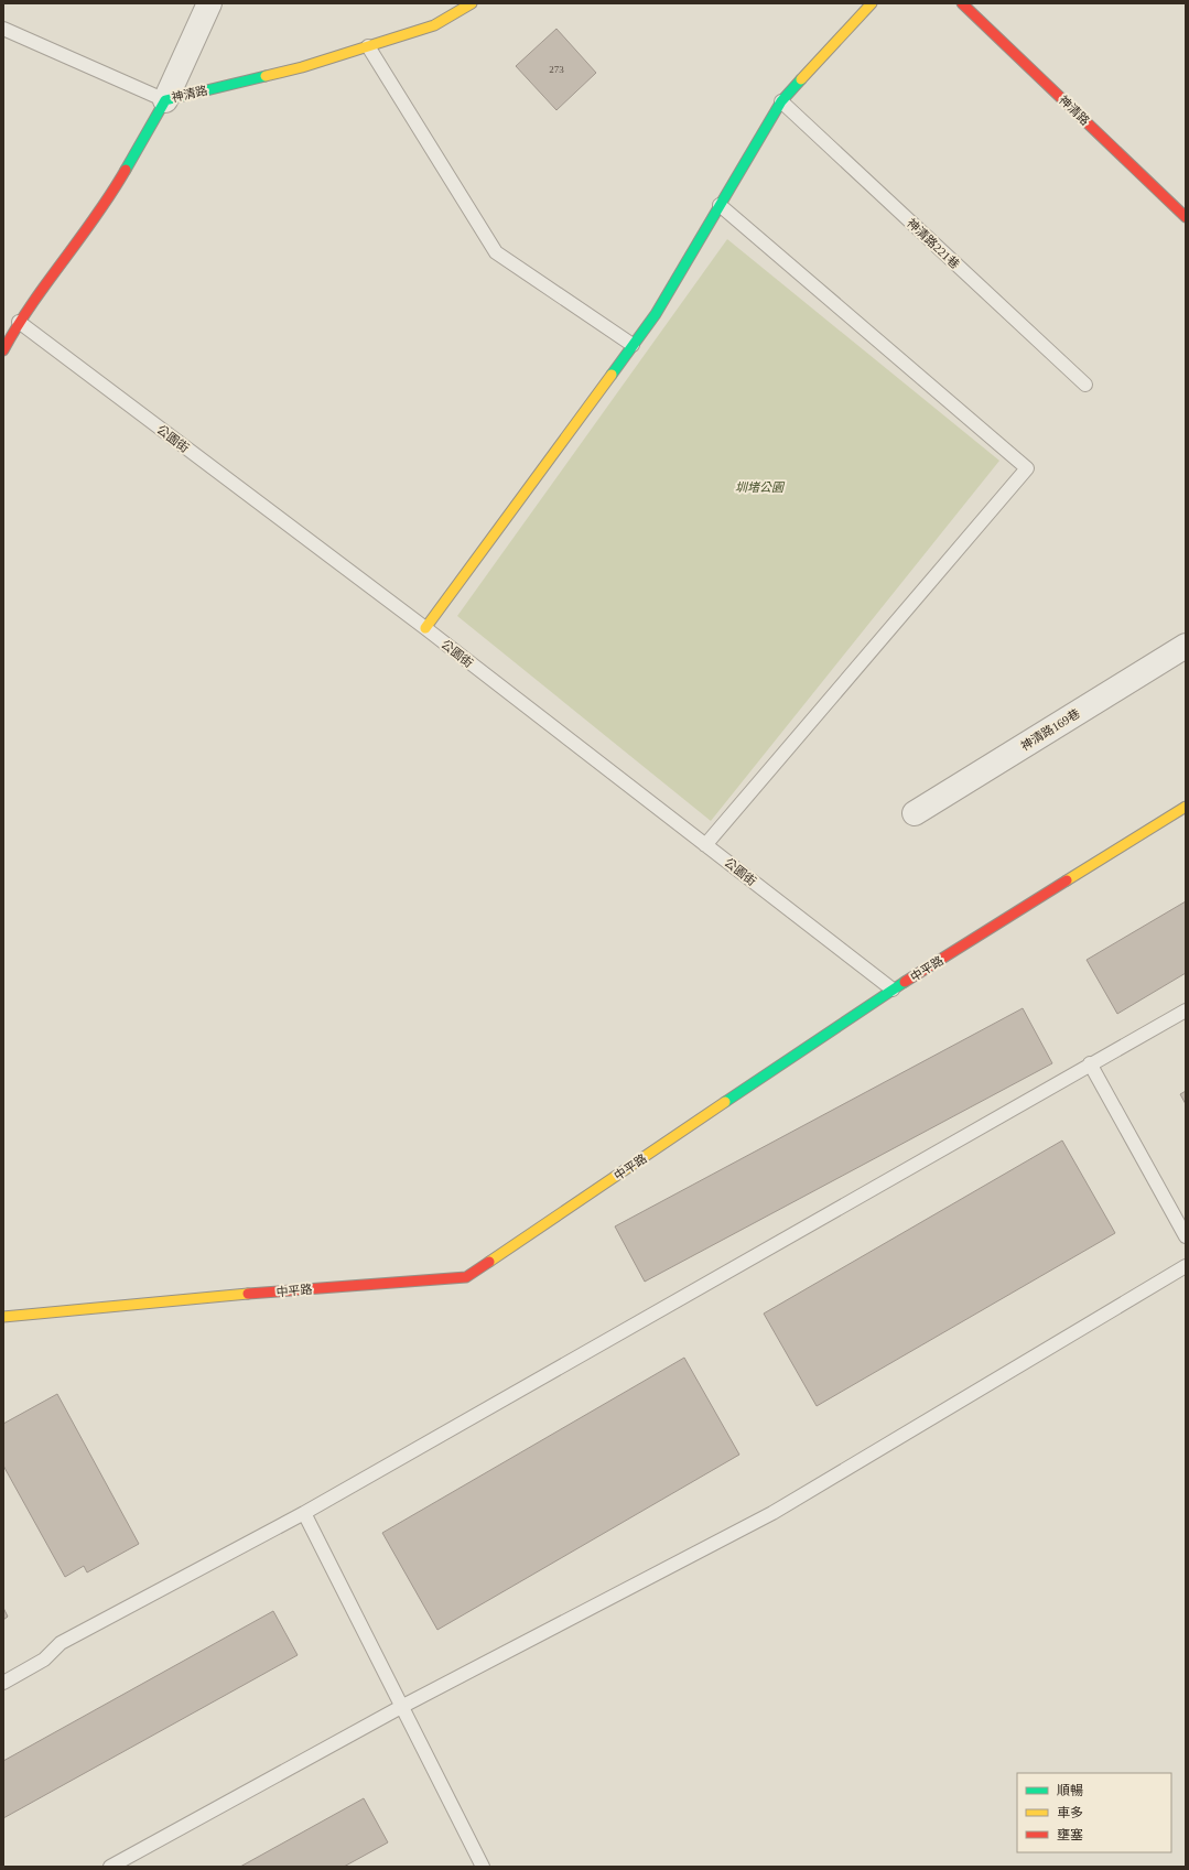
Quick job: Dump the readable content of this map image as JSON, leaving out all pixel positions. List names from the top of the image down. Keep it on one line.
{"streets":{"street":["神清路","神清路169巷","中平路"],"lane":["神清路221巷","公園街"]},"crossings":[["神清路","公園街"],["公園街","中平路"]],"parks":["圳堵公園"],"house_numbers":["273"],"legend":["順暢","車多","壅塞"]}
